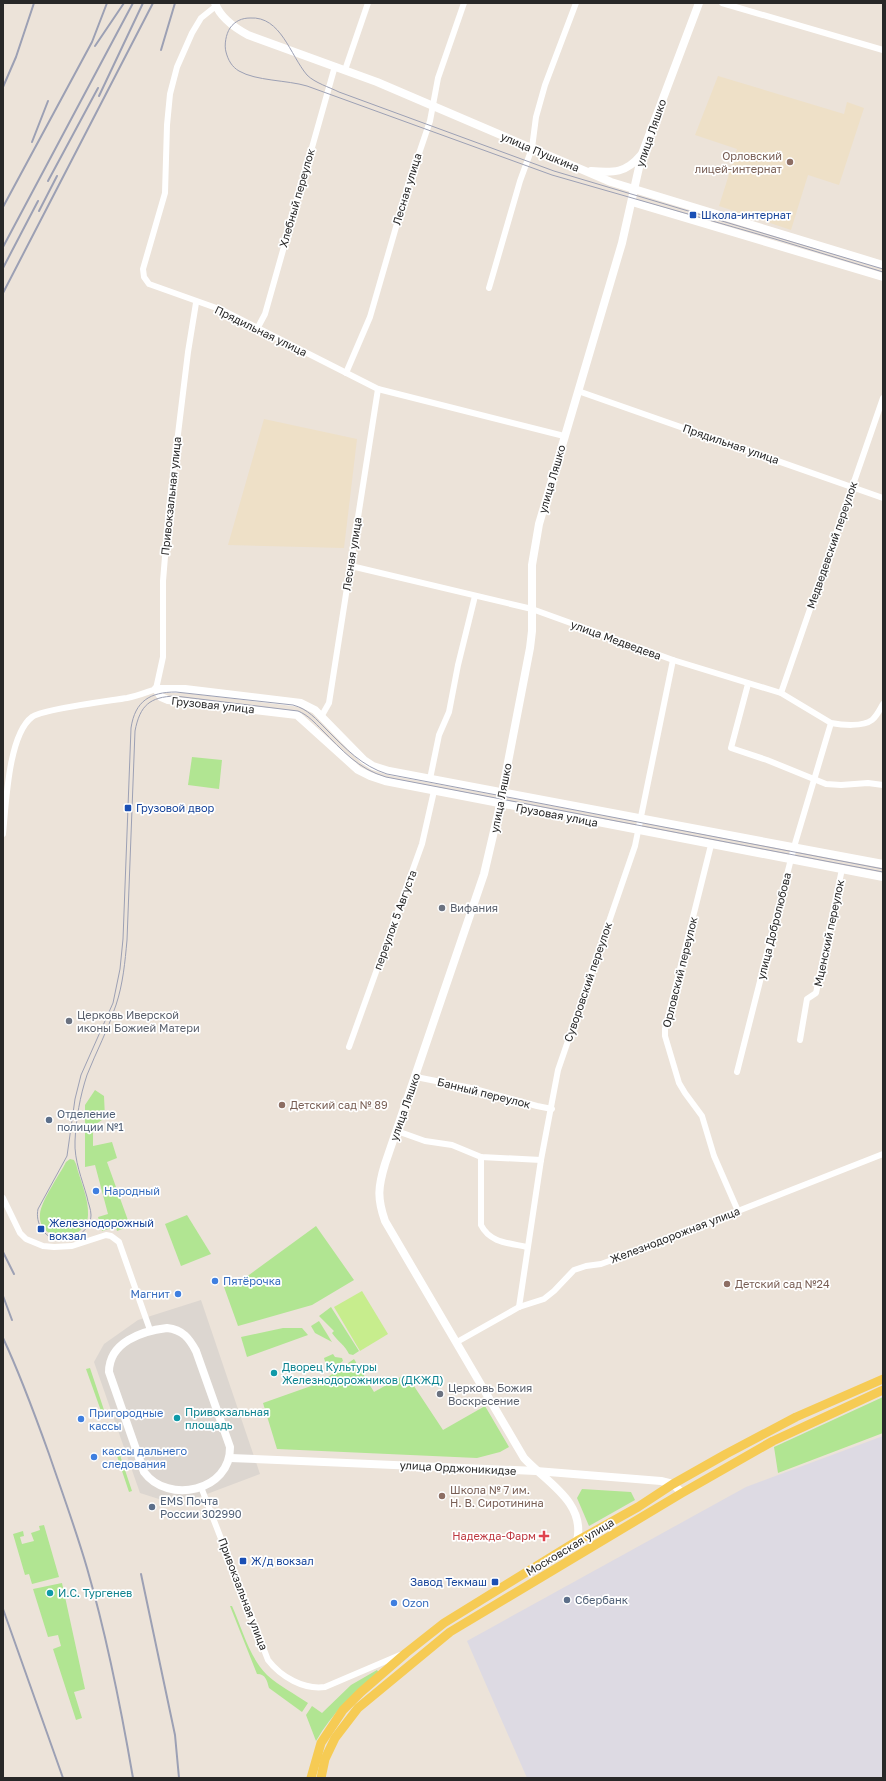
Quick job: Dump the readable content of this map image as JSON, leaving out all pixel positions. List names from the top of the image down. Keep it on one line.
{"streets":{"main road":["Московская улица"],"street":["улица Ляшко","улица Пушкина","Лесная улица","Хлебный переулок","Прядильная улица","Привокзальная улица","Медведевский переулок","улица Медведева","Грузовая улица","переулок 5 Августа","улица Добролюбова","Мценский переулок","Орловский переулок","Суворовский переулок","Банный переулок","Железнодорожная улица","улица Орджоникидзе"]},"crossings":[["улица Ляшко","улица Пушкина"],["улица Ляшко","Прядильная улица"],["улица Ляшко","улица Медведева"],["улица Ляшко","Грузовая улица"],["улица Ляшко","Банный переулок"],["улица Ляшко","Железнодорожная улица"],["улица Ляшко","улица Орджоникидзе"],["улица Ляшко","Московская улица"],["улица Пушкина","Лесная улица"],["улица Пушкина","Хлебный переулок"],["улица Пушкина","Прядильная улица"],["Лесная улица","Прядильная улица"],["Лесная улица","улица Медведева"],["Лесная улица","Грузовая улица"],["Хлебный переулок","Прядильная улица"],["Прядильная улица","Привокзальная улица"],["Прядильная улица","Медведевский переулок"],["Привокзальная улица","Грузовая улица"],["Привокзальная улица","Московская улица"],["Медведевский переулок","улица Медведева"],["улица Медведева","улица Добролюбова"],["улица Медведева","Суворовский переулок"],["Грузовая улица","переулок 5 Августа"],["Грузовая улица","улица Добролюбова"],["Грузовая улица","Мценский переулок"],["Грузовая улица","Орловский переулок"],["Грузовая улица","Суворовский переулок"],["Орловский переулок","Железнодорожная улица"],["Суворовский переулок","Банный переулок"],["Суворовский переулок","Железнодорожная улица"],["улица Орджоникидзе","Московская улица"]],"places":{"other":["Орловский лицей-интернат","Вифания","Церковь Иверской иконы Божией Матери","Детский сад № 89","Отделение полиции №1","Народный","Пятёрочка","Детский сад №24","Магнит","Дворец Культуры Железнодорожников (ДКЖД)","Церковь Божия Воскресение","Привокзальная площадь","Пригородные кассы","кассы дальнего следования","Школа № 7 им. Н. В. Сиротинина","EMS Почта России 302990","И.С. Тургенев","Сбербанк","Ozon"],"transit":["Школа-интернат","Грузовой двор","Железнодорожный вокзал","Ж/д вокзал","Завод Текмаш"],"health":["Надежда-Фарм"]}}
